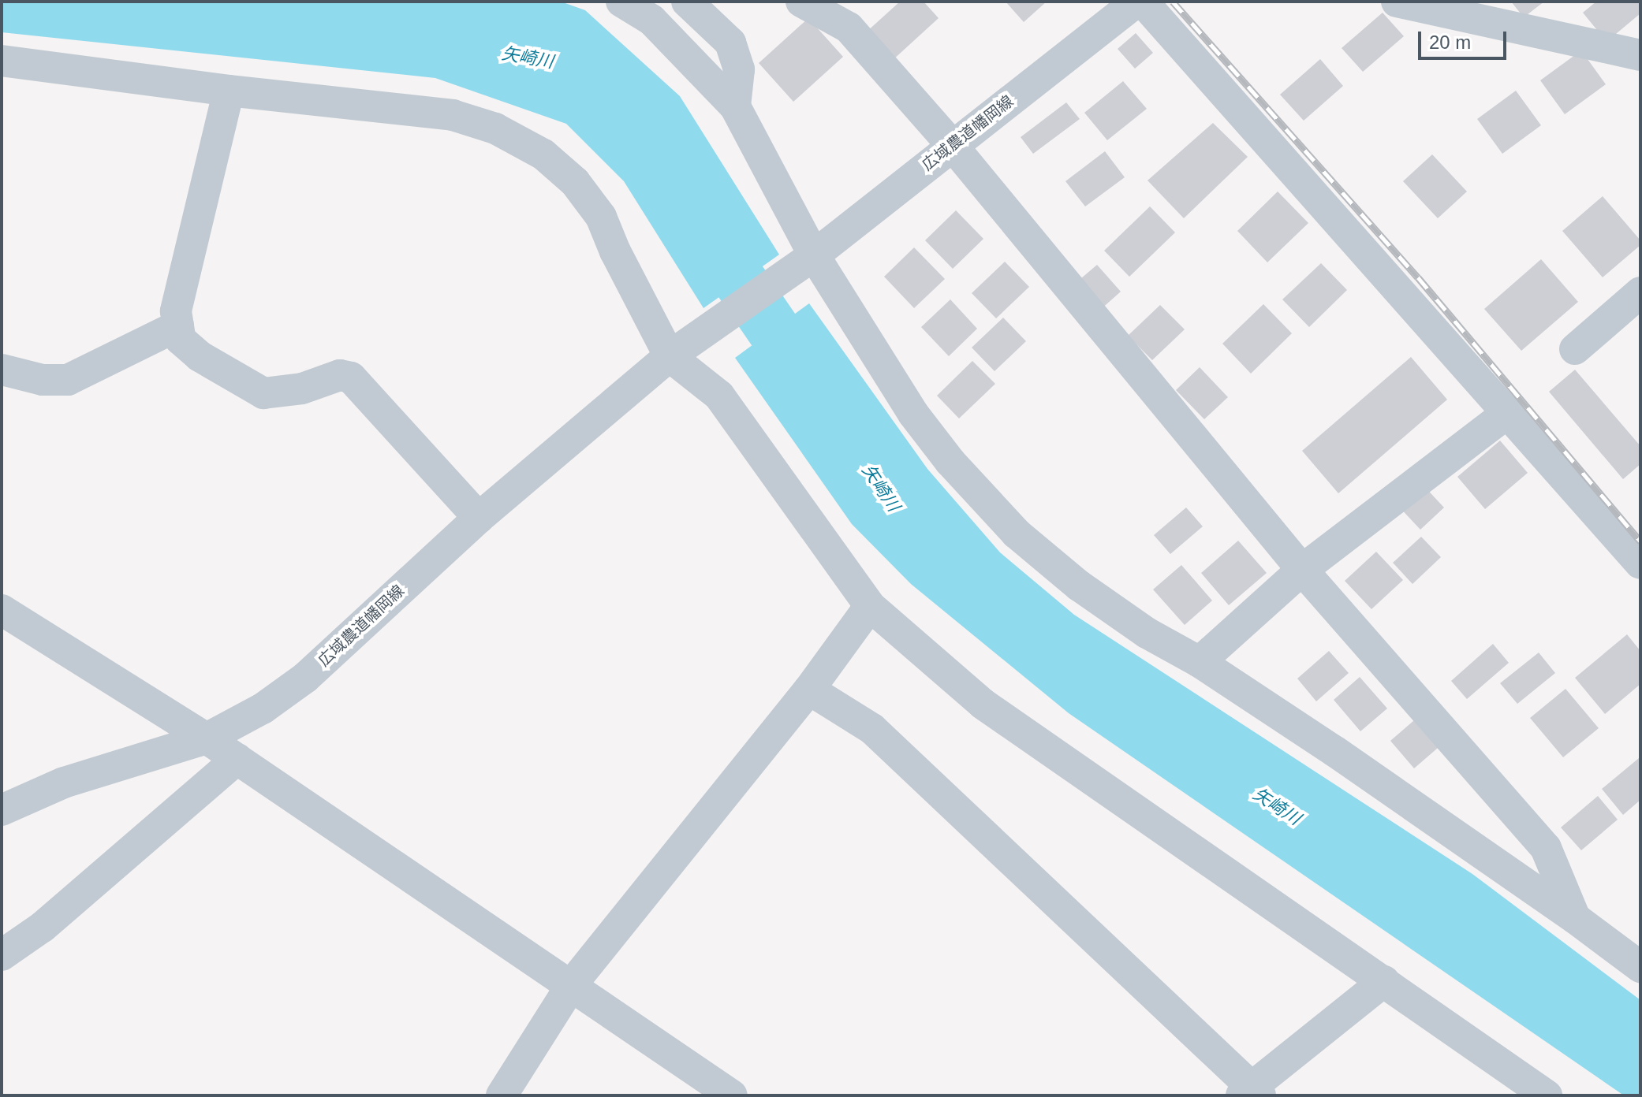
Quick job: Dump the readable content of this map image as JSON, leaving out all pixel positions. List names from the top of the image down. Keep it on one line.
{"streets":{"street":["広域農道幡岡線"]},"water":["矢崎川"],"scale_bar":"20 m"}
